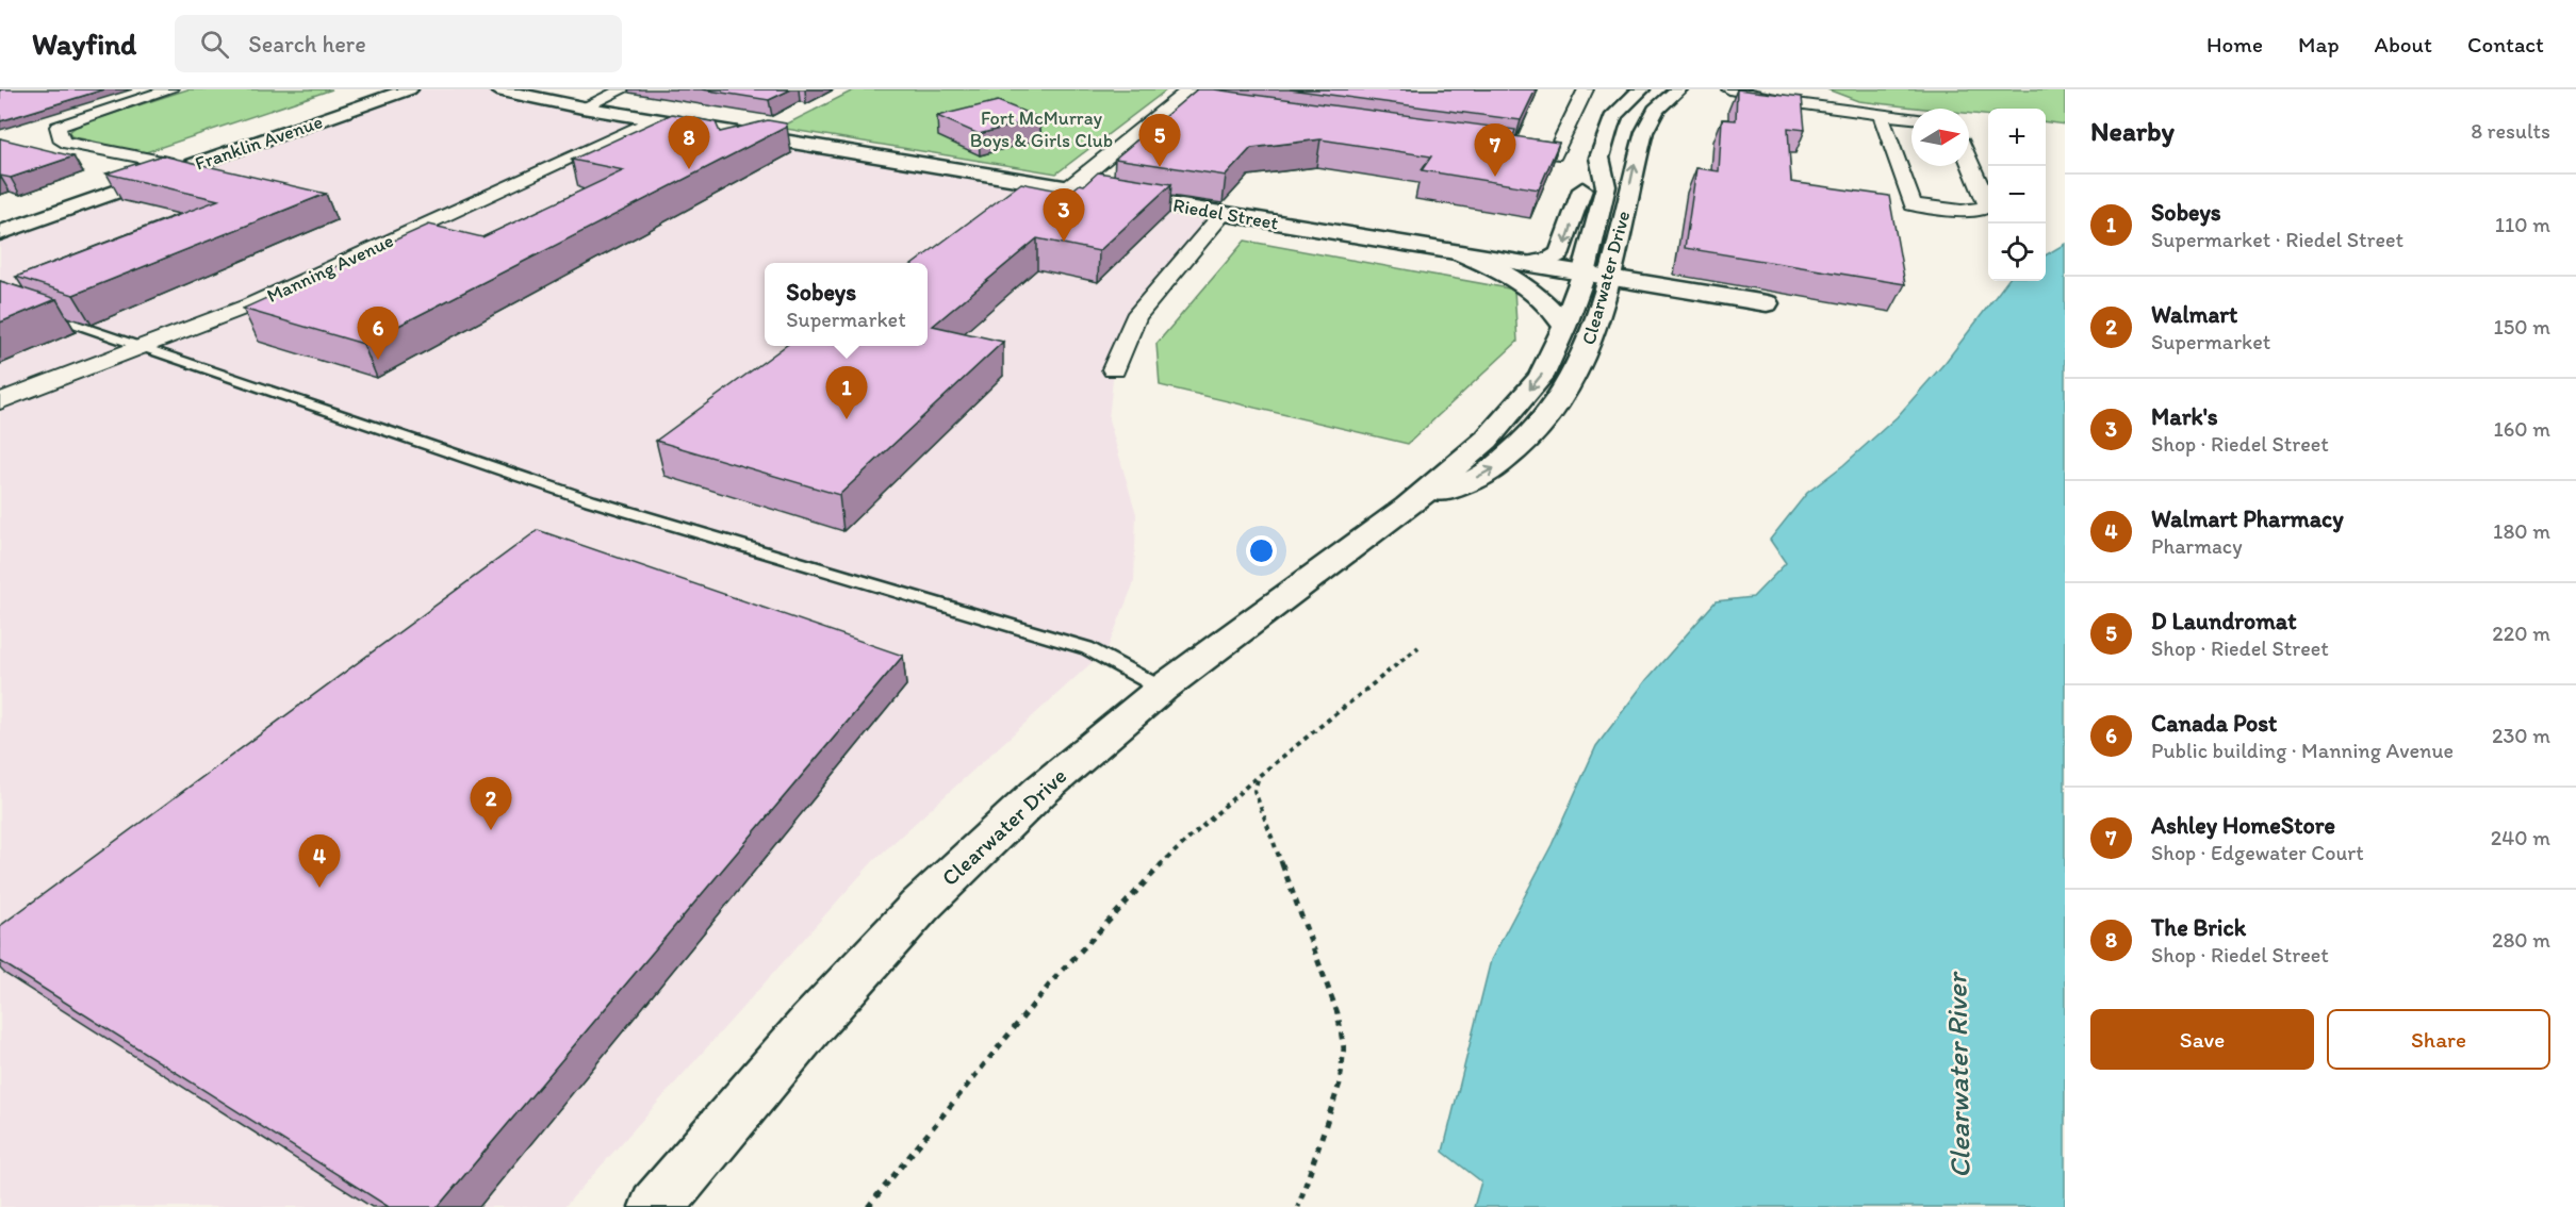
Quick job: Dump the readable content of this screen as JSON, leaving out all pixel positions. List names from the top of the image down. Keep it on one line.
{"streets":{"main road":["Franklin Avenue","Riedel Street","Clearwater Drive"],"street":["Manning Avenue"]},"crossings":[["Riedel Street","Manning Avenue"],["Riedel Street","Clearwater Drive"]],"water":["Clearwater River"],"parks":["Fort McMurray Boys & Girls Club"],"north":"right","page":{"header":"Wayfind","search":"Search here","nav":["Home","Map","About","Contact"],"heading":["Nearby","8 results"],"map_buttons":["+","−"],"pins":["5","8","7","3","6","1","2","4"],"list":[{"mark":"1","name":"Sobeys","note":"Supermarket · Riedel Street","value":"110 m"},{"mark":"2","name":"Walmart","note":"Supermarket","value":"150 m"},{"mark":"3","name":"Mark's","note":"Shop · Riedel Street","value":"160 m"},{"mark":"4","name":"Walmart Pharmacy","note":"Pharmacy","value":"180 m"},{"mark":"5","name":"D Laundromat","note":"Shop · Riedel Street","value":"220 m"},{"mark":"6","name":"Canada Post","note":"Public building · Manning Avenue","value":"230 m"},{"mark":"7","name":"Ashley HomeStore","note":"Shop · Edgewater Court","value":"240 m"},{"mark":"8","name":"The Brick","note":"Shop · Riedel Street","value":"280 m"}],"popup":["Sobeys","Supermarket"],"buttons":["Save","Share"]}}
